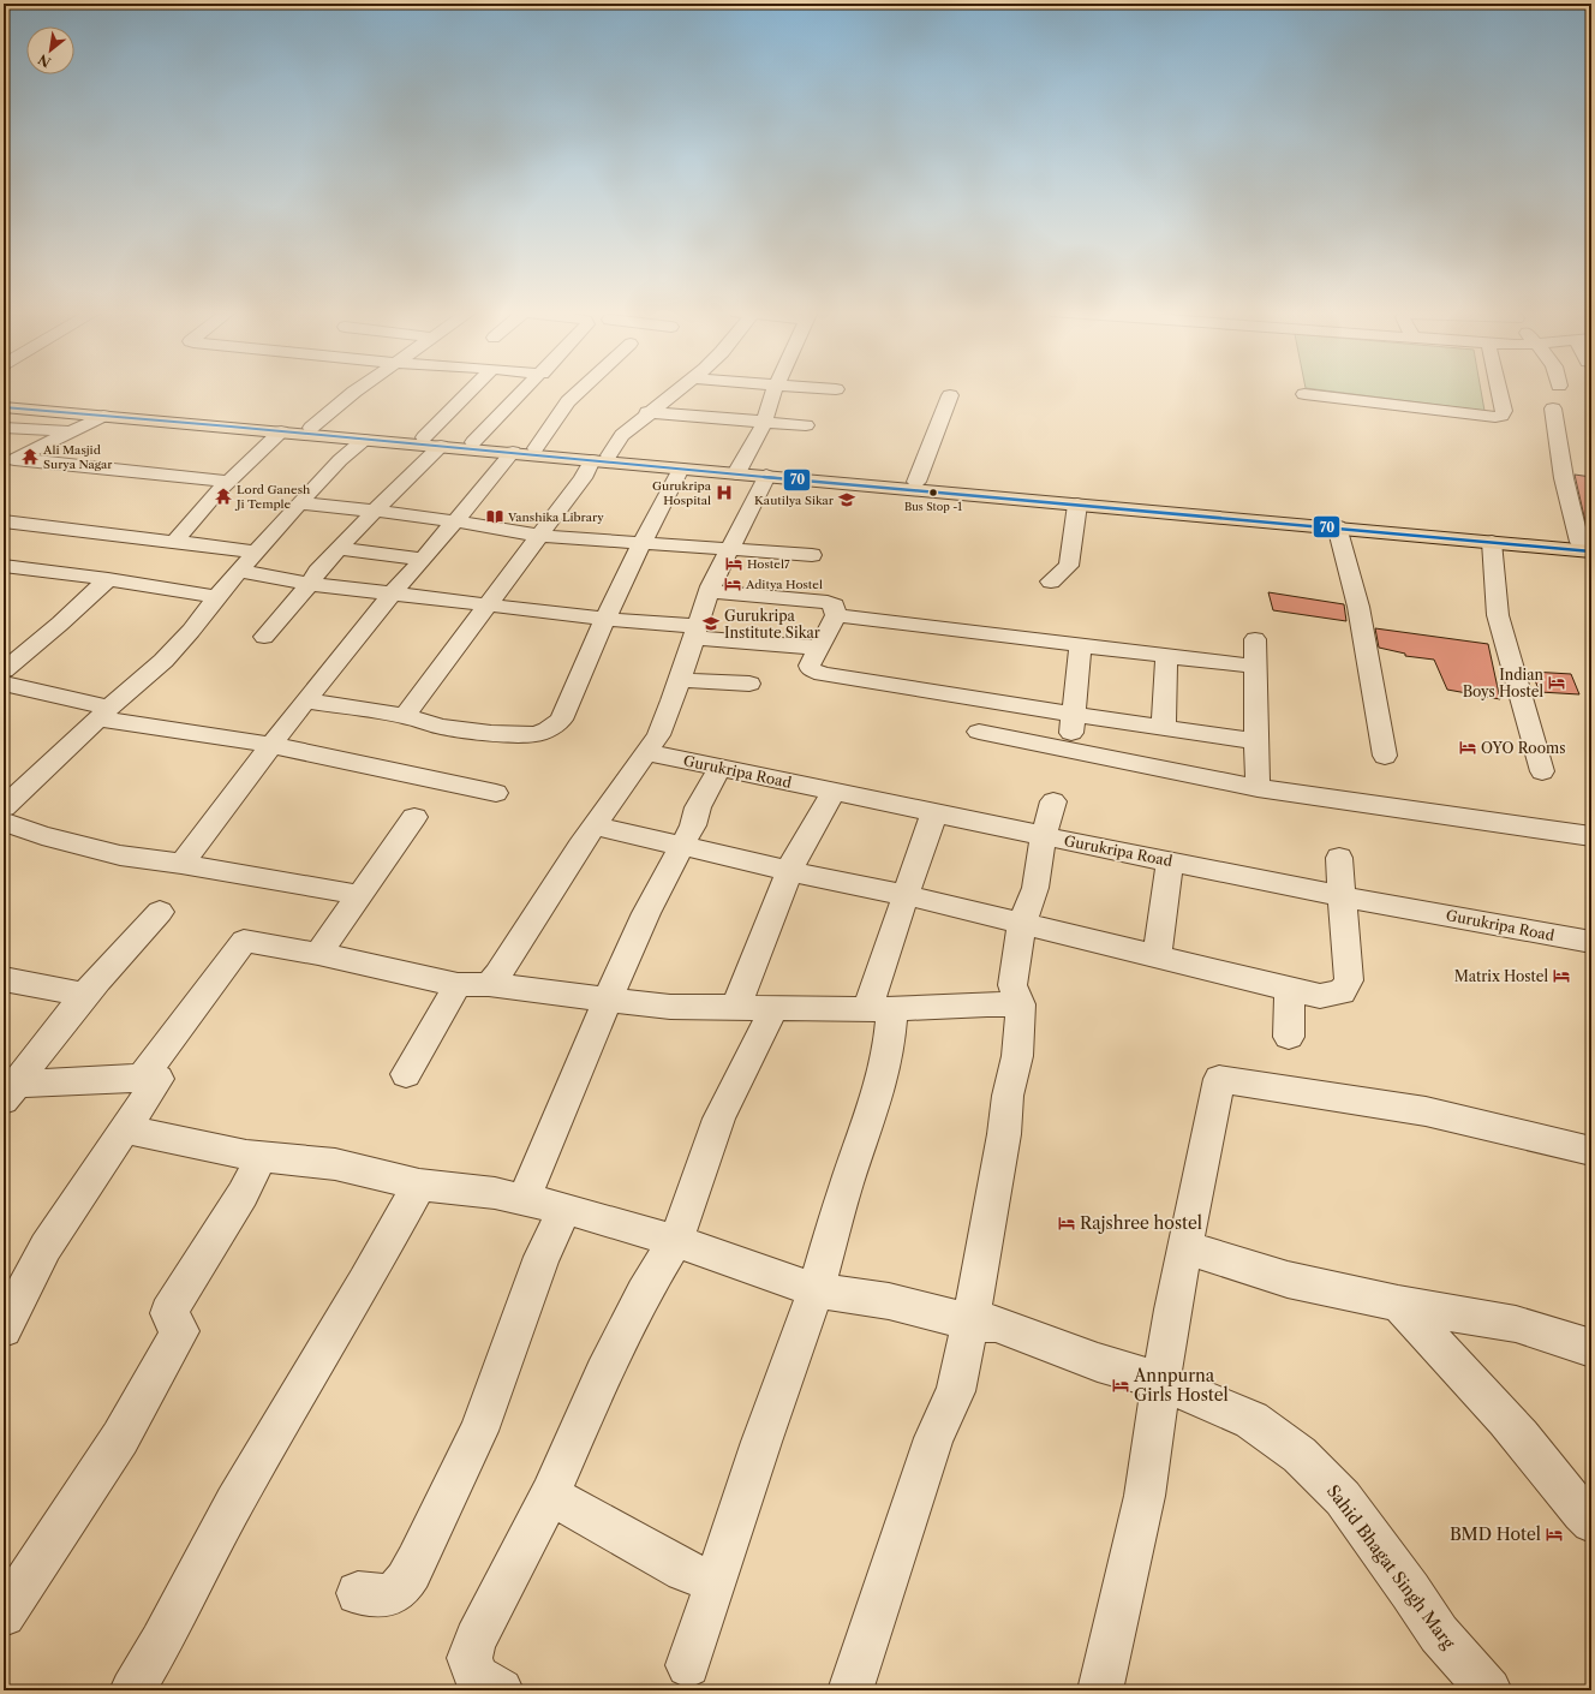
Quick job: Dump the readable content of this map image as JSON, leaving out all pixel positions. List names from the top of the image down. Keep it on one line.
{"streets":{"street":["Gurukripa Road","Sahid Bhagat Singh Marg"]},"places":{"temple":["Ali Masjid Surya Nagar","Lord Ganesh Ji Temple"],"hospital":["Gurukripa Hospital"],"other":["Bus Stop -1"],"school or university":["Kautilya Sikar","Gurukripa Institute Sikar"],"library":["Vanshika Library"],"hotel":["Hostel7","Aditya Hostel","Indian Boys Hostel","OYO Rooms","Matrix Hostel","Rajshree hostel","Annpurna Girls Hostel","BMD Hotel"]},"lines":["transit line 70"],"north":"bottom left"}
